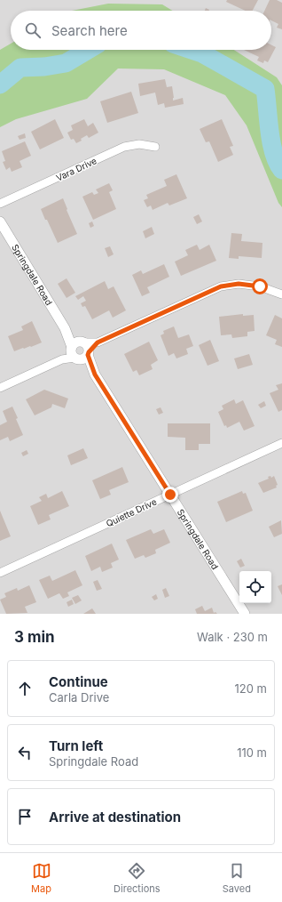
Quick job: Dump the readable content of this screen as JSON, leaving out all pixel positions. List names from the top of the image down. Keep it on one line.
{"streets":{"street":["Vara Drive","Springdale Road","Quiette Drive"]},"crossings":[["Springdale Road","Quiette Drive"]],"page":{"search":"Search here","heading":["3 min","Walk · 230 m"],"list":[["Continue","Carla Drive","120 m"],["Turn left","Springdale Road","110 m"],"Arrive at destination"],"nav":["Map","Directions","Saved"]}}
